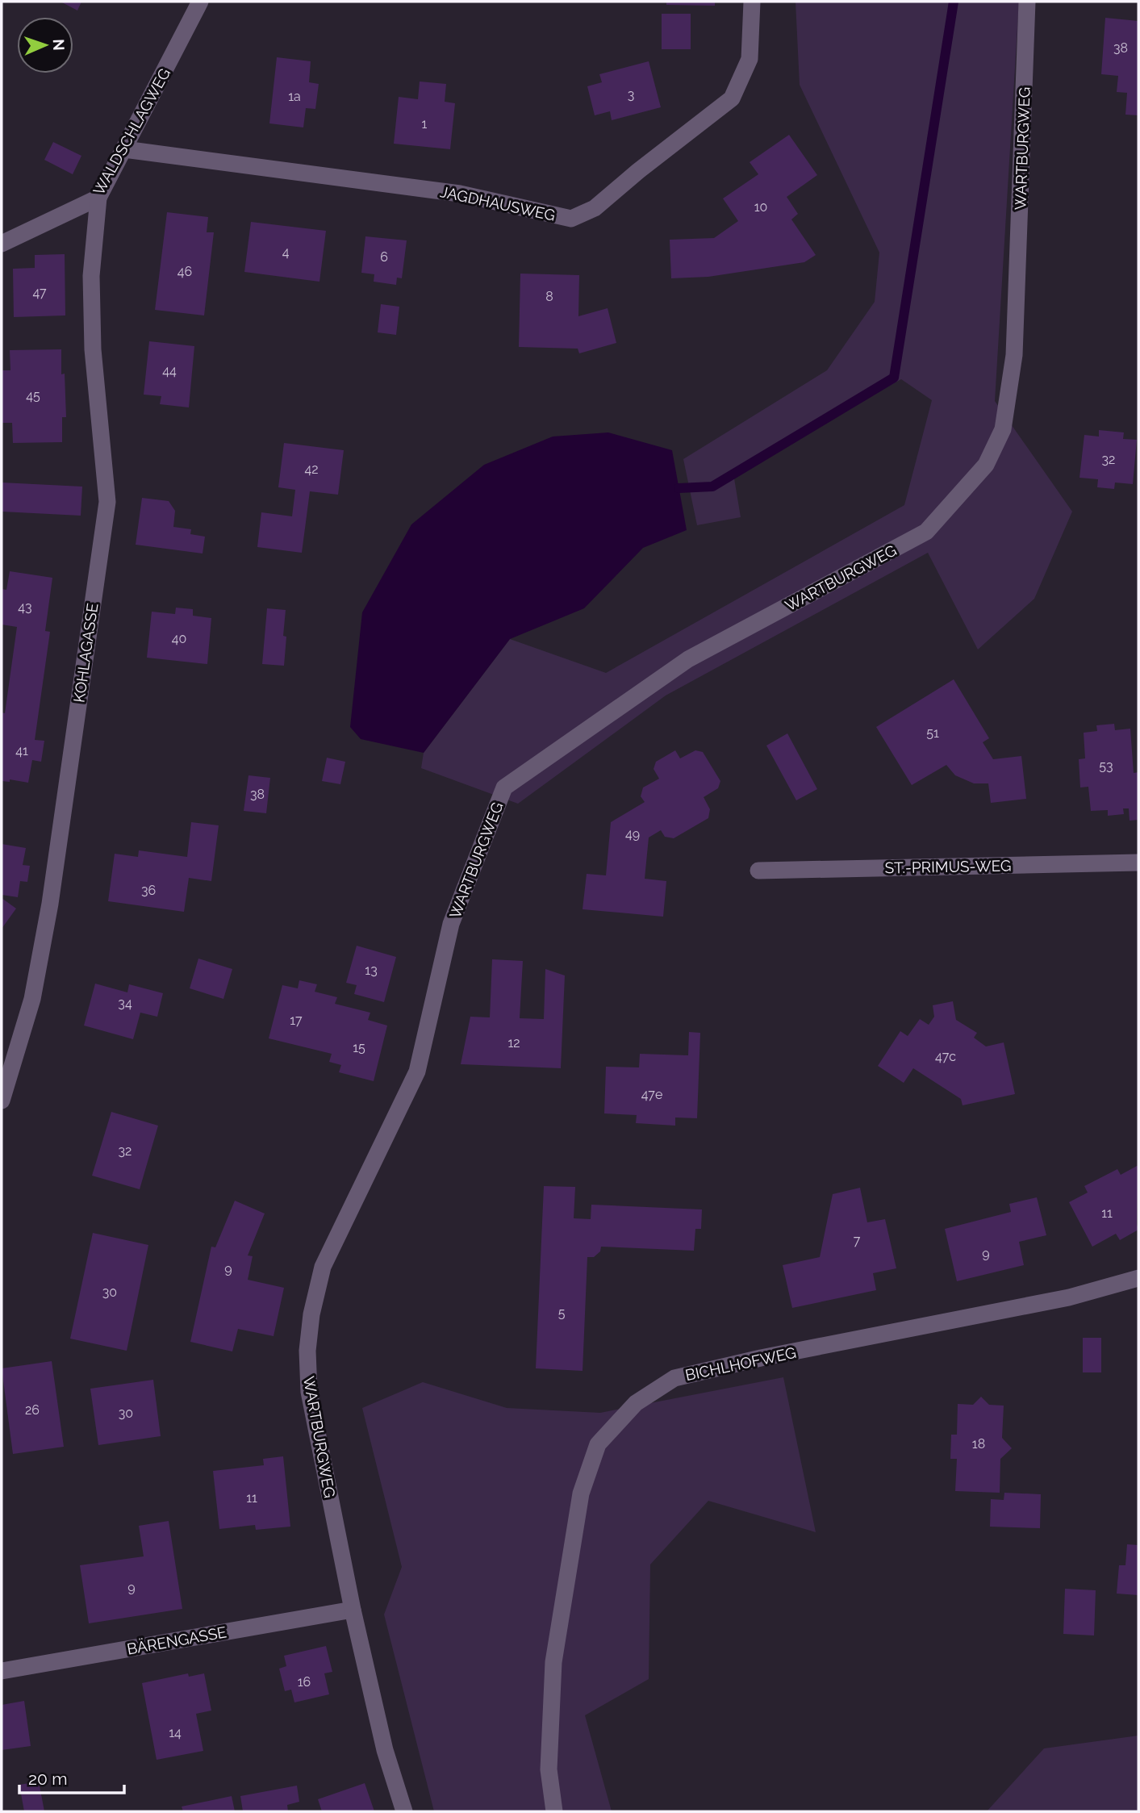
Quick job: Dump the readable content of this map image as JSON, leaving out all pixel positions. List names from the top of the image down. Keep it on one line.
{"streets":{"street":["WALDSCHLAGWEG","WARTBURGWEG","JAGDHAUSWEG","KOHLAGASSE","ST.-PRIMUS-WEG","BICHLHOFWEG","BÄRENGASSE"]},"crossings":[["WALDSCHLAGWEG","JAGDHAUSWEG"],["WALDSCHLAGWEG","KOHLAGASSE"],["WARTBURGWEG","BÄRENGASSE"]],"house_numbers":["38","3","1a","1","10","4","6","46","47","8","44","45","32","42","43","40","51","41","53","38","49","36","13","34","17","12","15","47c","47e","32","11","7","9","9","30","5","26","30","18","11","9","16","14"],"scale_bar":"20 m","north":"right"}
